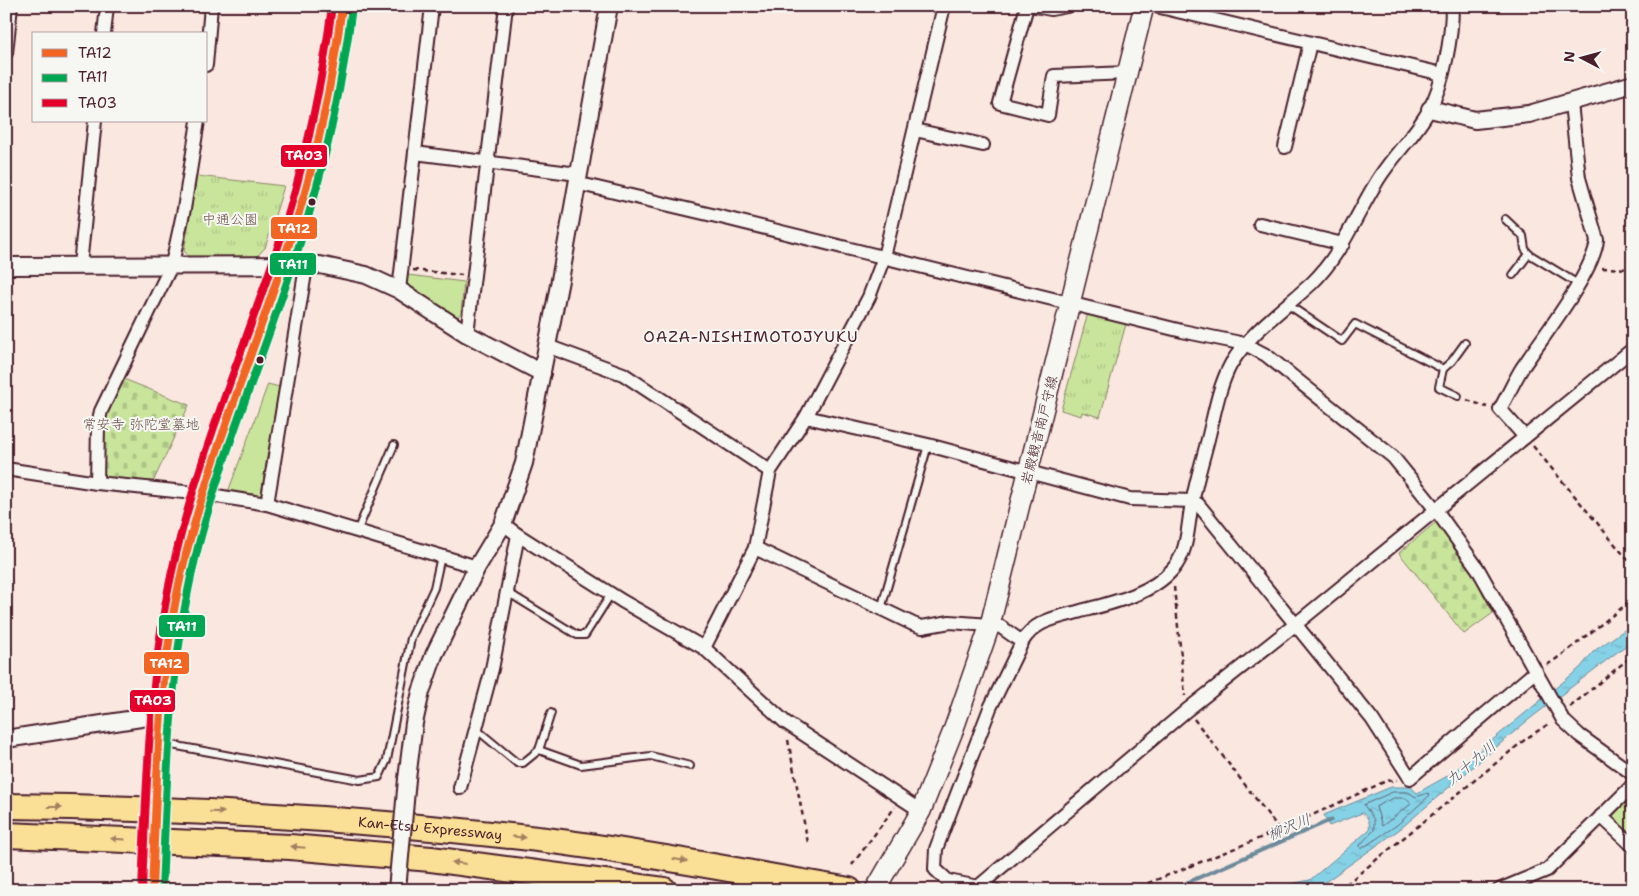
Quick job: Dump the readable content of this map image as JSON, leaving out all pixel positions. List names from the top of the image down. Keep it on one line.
{"streets":{"highway":["Kan-Etsu Expressway"],"main road":["岩殿観音南戸守線"]},"districts":["OAZA-NISHIMOTOJYUKU"],"water":["九十九川","柳沢川"],"parks":["中通公園","常安寺 弥陀堂墓地"],"lines":["transit line TA12","transit line TA03","transit line TA11"],"legend":["TA12","TA11","TA03"],"north":"left"}
